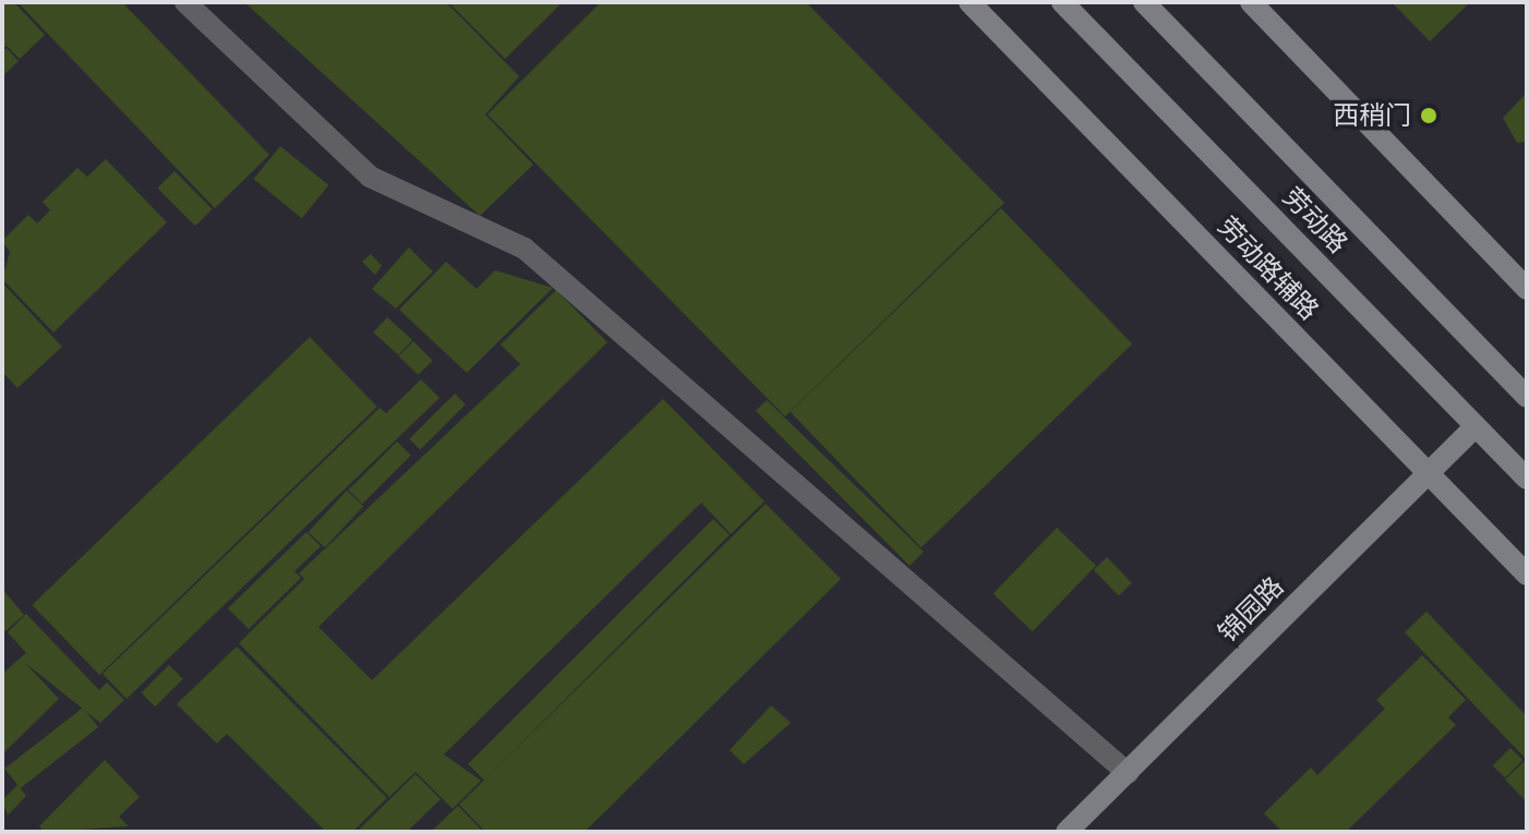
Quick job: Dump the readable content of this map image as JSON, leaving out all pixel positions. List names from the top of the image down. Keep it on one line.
{"streets":{"street":["劳动路","劳动路辅路","锦园路"]},"crossings":[["劳动路","锦园路"],["劳动路辅路","锦园路"]],"places":["西稍门"]}
